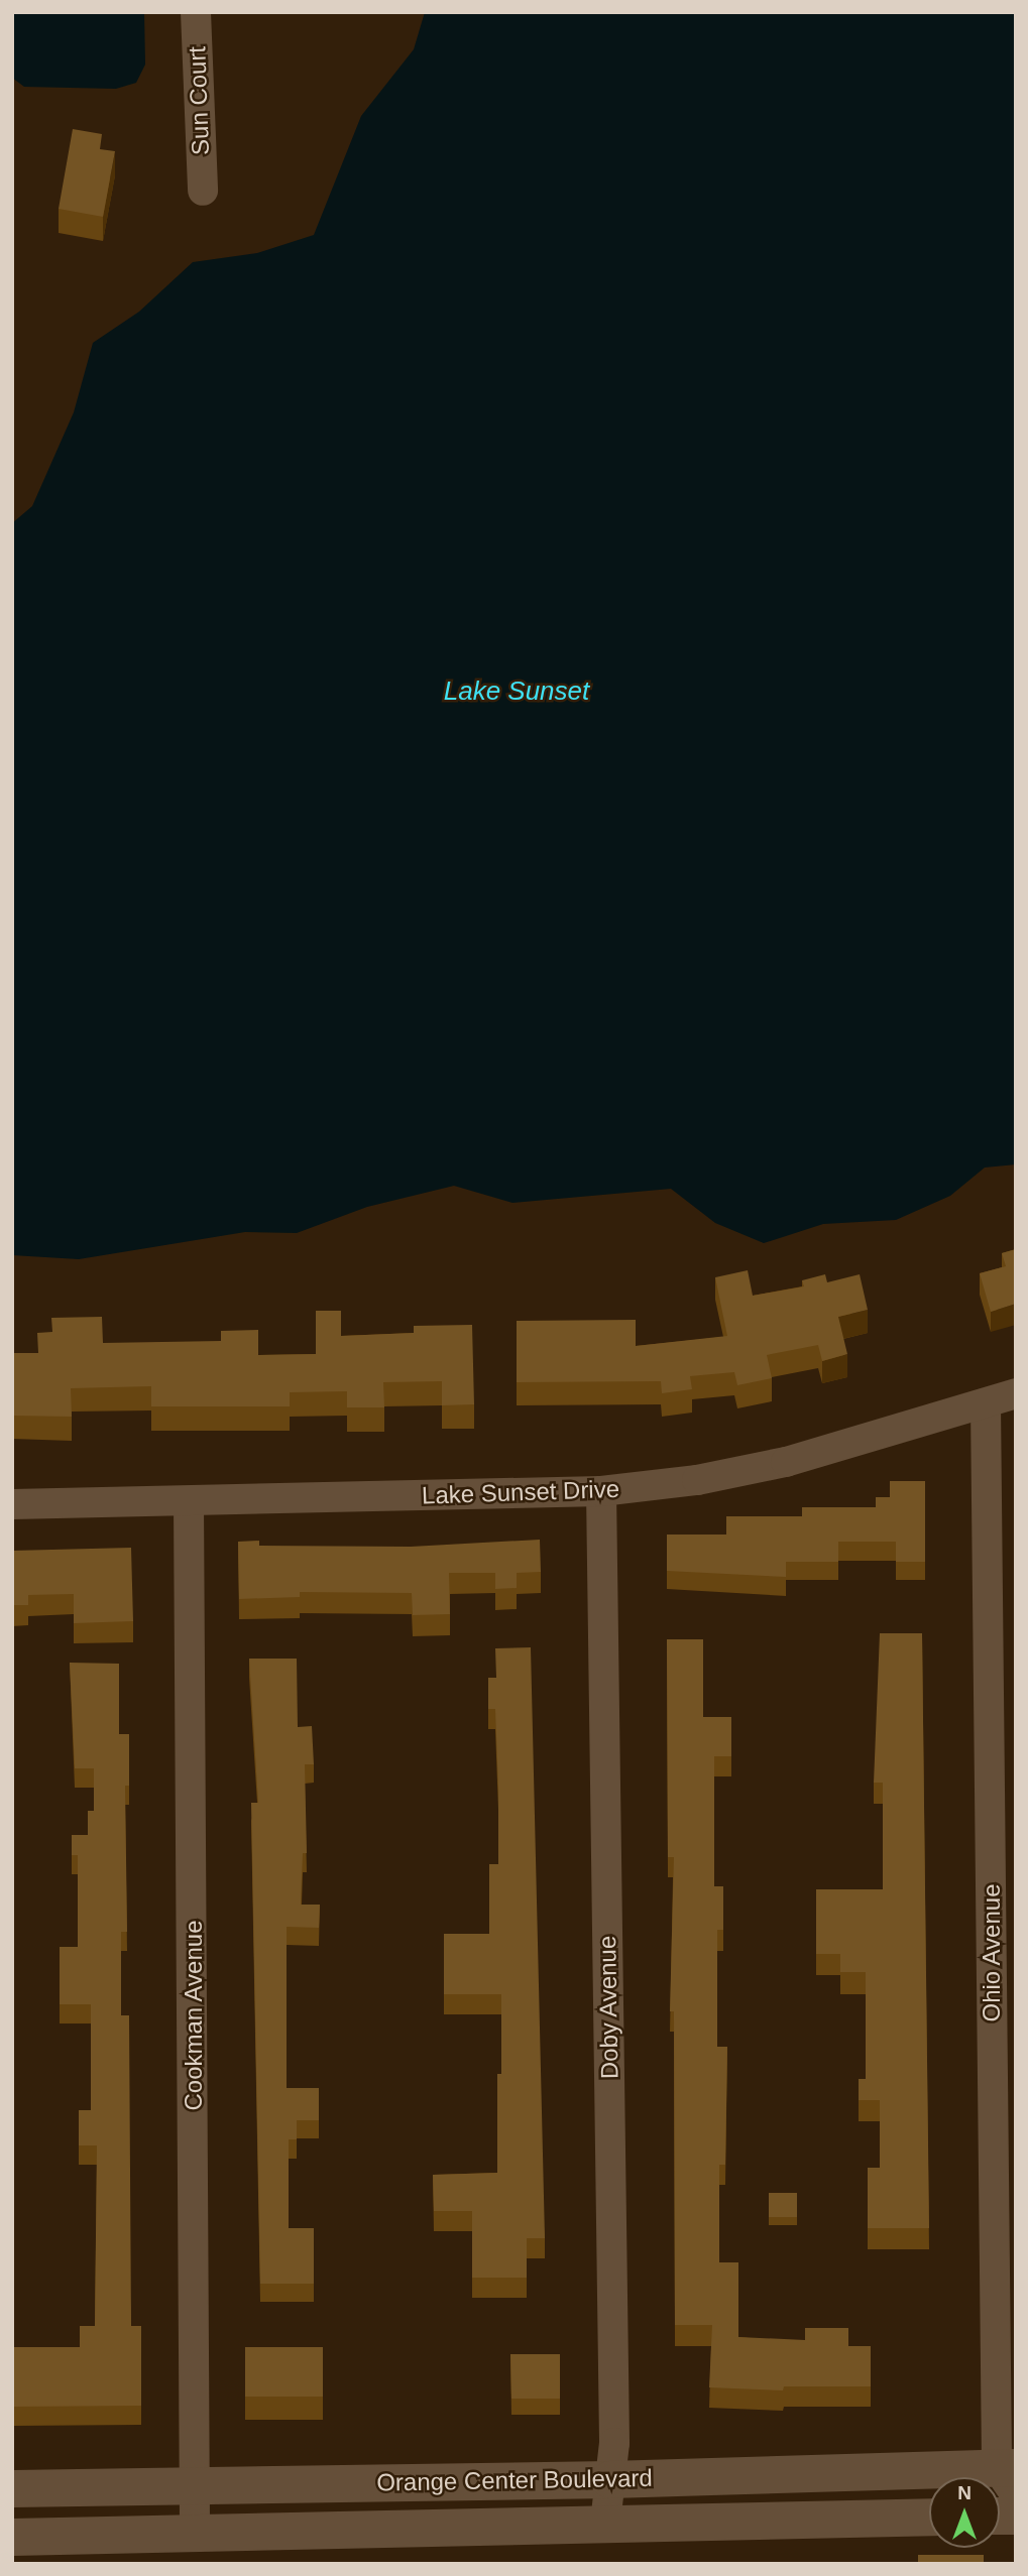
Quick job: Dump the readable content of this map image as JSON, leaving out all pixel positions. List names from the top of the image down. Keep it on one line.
{"streets":{"street":["Sun Court","Lake Sunset Drive","Ohio Avenue","Doby Avenue","Cookman Avenue","Orange Center Boulevard"]},"crossings":[["Lake Sunset Drive","Ohio Avenue"],["Lake Sunset Drive","Doby Avenue"],["Lake Sunset Drive","Cookman Avenue"],["Ohio Avenue","Orange Center Boulevard"],["Doby Avenue","Orange Center Boulevard"],["Cookman Avenue","Orange Center Boulevard"]],"water":["Lake Sunset"],"north":"top"}
